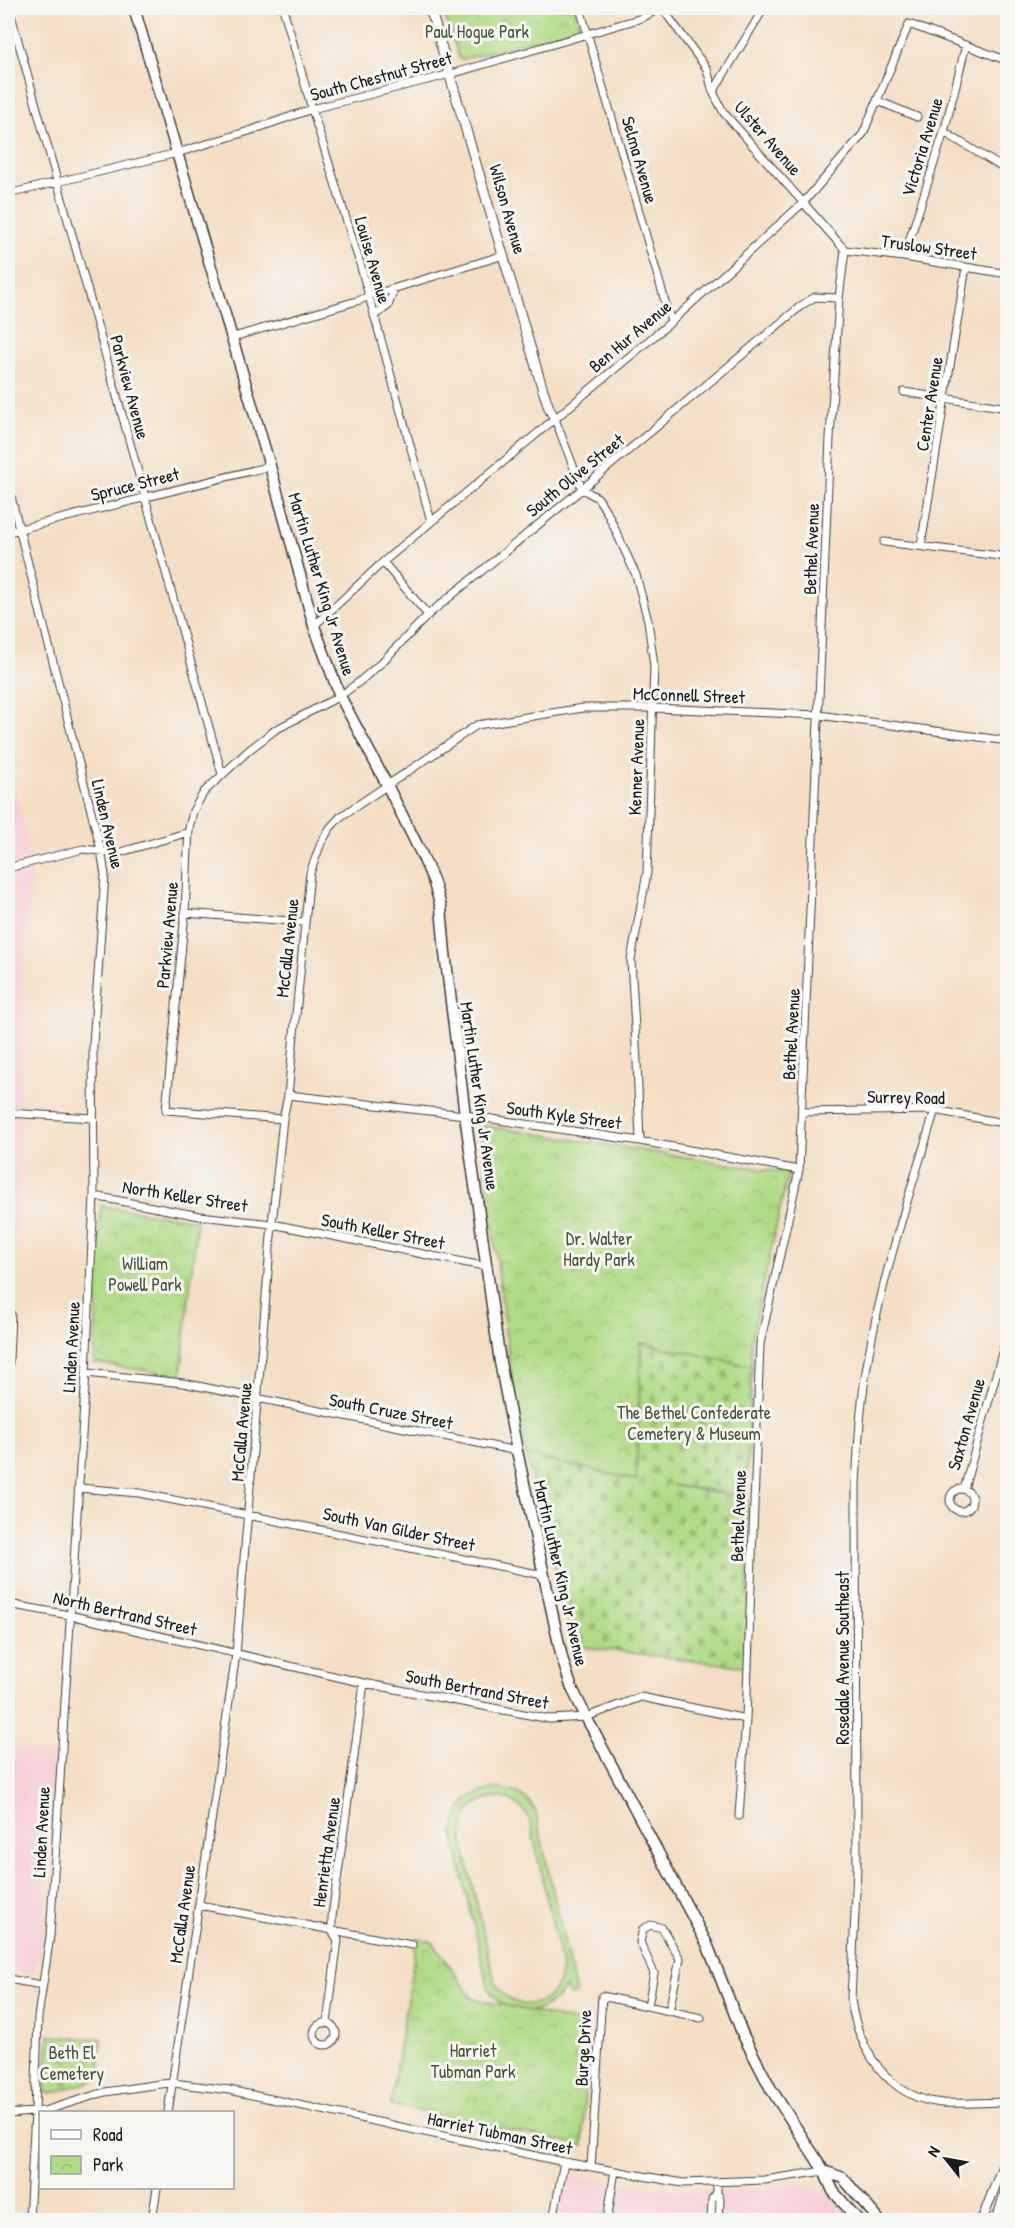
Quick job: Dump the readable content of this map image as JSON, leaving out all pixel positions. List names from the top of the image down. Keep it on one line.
{"streets":{"main road":["Martin Luther King Jr Avenue"],"street":["South Chestnut Street","Ulster Avenue","Victoria Avenue","Selma Avenue","Wilson Avenue","Truslow Street","Louise Avenue","Ben Hur Avenue","Parkview Avenue","Center Avenue","South Olive Street","Spruce Street","Bethel Avenue","McConnell Street","Kenner Avenue","Linden Avenue","McCalla Avenue","Surrey Road","South Kyle Street","North Keller Street","South Keller Street","South Cruze Street","Saxton Avenue","South Van Gilder Street","North Bertrand Street","Rosedale Avenue Southeast","South Bertrand Street","Henrietta Avenue","Burge Drive","Harriet Tubman Street"]},"crossings":[["South Chestnut Street","Ulster Avenue"],["South Chestnut Street","Selma Avenue"],["South Chestnut Street","Wilson Avenue"],["South Chestnut Street","Louise Avenue"],["South Chestnut Street","Parkview Avenue"],["South Chestnut Street","Martin Luther King Jr Avenue"],["Ulster Avenue","Truslow Street"],["Ulster Avenue","Ben Hur Avenue"],["Ulster Avenue","Bethel Avenue"],["Victoria Avenue","Truslow Street"],["Victoria Avenue","Ben Hur Avenue"],["Selma Avenue","Ben Hur Avenue"],["Wilson Avenue","Ben Hur Avenue"],["Wilson Avenue","Kenner Avenue"],["Truslow Street","Center Avenue"],["Truslow Street","Bethel Avenue"],["Louise Avenue","Ben Hur Avenue"],["Ben Hur Avenue","Martin Luther King Jr Avenue"],["Ben Hur Avenue","Kenner Avenue"],["Parkview Avenue","South Olive Street"],["Parkview Avenue","Spruce Street"],["Parkview Avenue","Martin Luther King Jr Avenue"],["Parkview Avenue","McCalla Avenue"],["South Olive Street","Bethel Avenue"],["South Olive Street","Martin Luther King Jr Avenue"],["South Olive Street","Kenner Avenue"],["Spruce Street","Martin Luther King Jr Avenue"],["Spruce Street","Linden Avenue"],["Bethel Avenue","McConnell Street"],["Bethel Avenue","Surrey Road"],["Bethel Avenue","South Kyle Street"],["Bethel Avenue","South Bertrand Street"],["Martin Luther King Jr Avenue","McConnell Street"],["Martin Luther King Jr Avenue","McCalla Avenue"],["Martin Luther King Jr Avenue","South Kyle Street"],["Martin Luther King Jr Avenue","South Keller Street"],["Martin Luther King Jr Avenue","South Cruze Street"],["Martin Luther King Jr Avenue","South Van Gilder Street"],["Martin Luther King Jr Avenue","South Bertrand Street"],["Martin Luther King Jr Avenue","Harriet Tubman Street"],["McConnell Street","Kenner Avenue"],["McConnell Street","McCalla Avenue"],["Kenner Avenue","South Kyle Street"],["Linden Avenue","North Keller Street"],["Linden Avenue","South Cruze Street"],["Linden Avenue","South Van Gilder Street"],["Linden Avenue","North Bertrand Street"],["Linden Avenue","Harriet Tubman Street"],["McCalla Avenue","South Kyle Street"],["McCalla Avenue","North Keller Street"],["McCalla Avenue","South Keller Street"],["McCalla Avenue","South Cruze Street"],["McCalla Avenue","South Van Gilder Street"],["McCalla Avenue","North Bertrand Street"],["McCalla Avenue","South Bertrand Street"],["McCalla Avenue","Harriet Tubman Street"],["Surrey Road","Rosedale Avenue Southeast"],["North Keller Street","South Keller Street"],["North Bertrand Street","South Bertrand Street"],["South Bertrand Street","Henrietta Avenue"],["Burge Drive","Harriet Tubman Street"]],"parks":["Paul Hogue Park","Dr. Walter Hardy Park","William Powell Park","The Bethel Confederate Cemetery & Museum","Harriet Tubman Park","Beth El Cemetery"],"legend":["Road","Park"],"north":"top left"}
